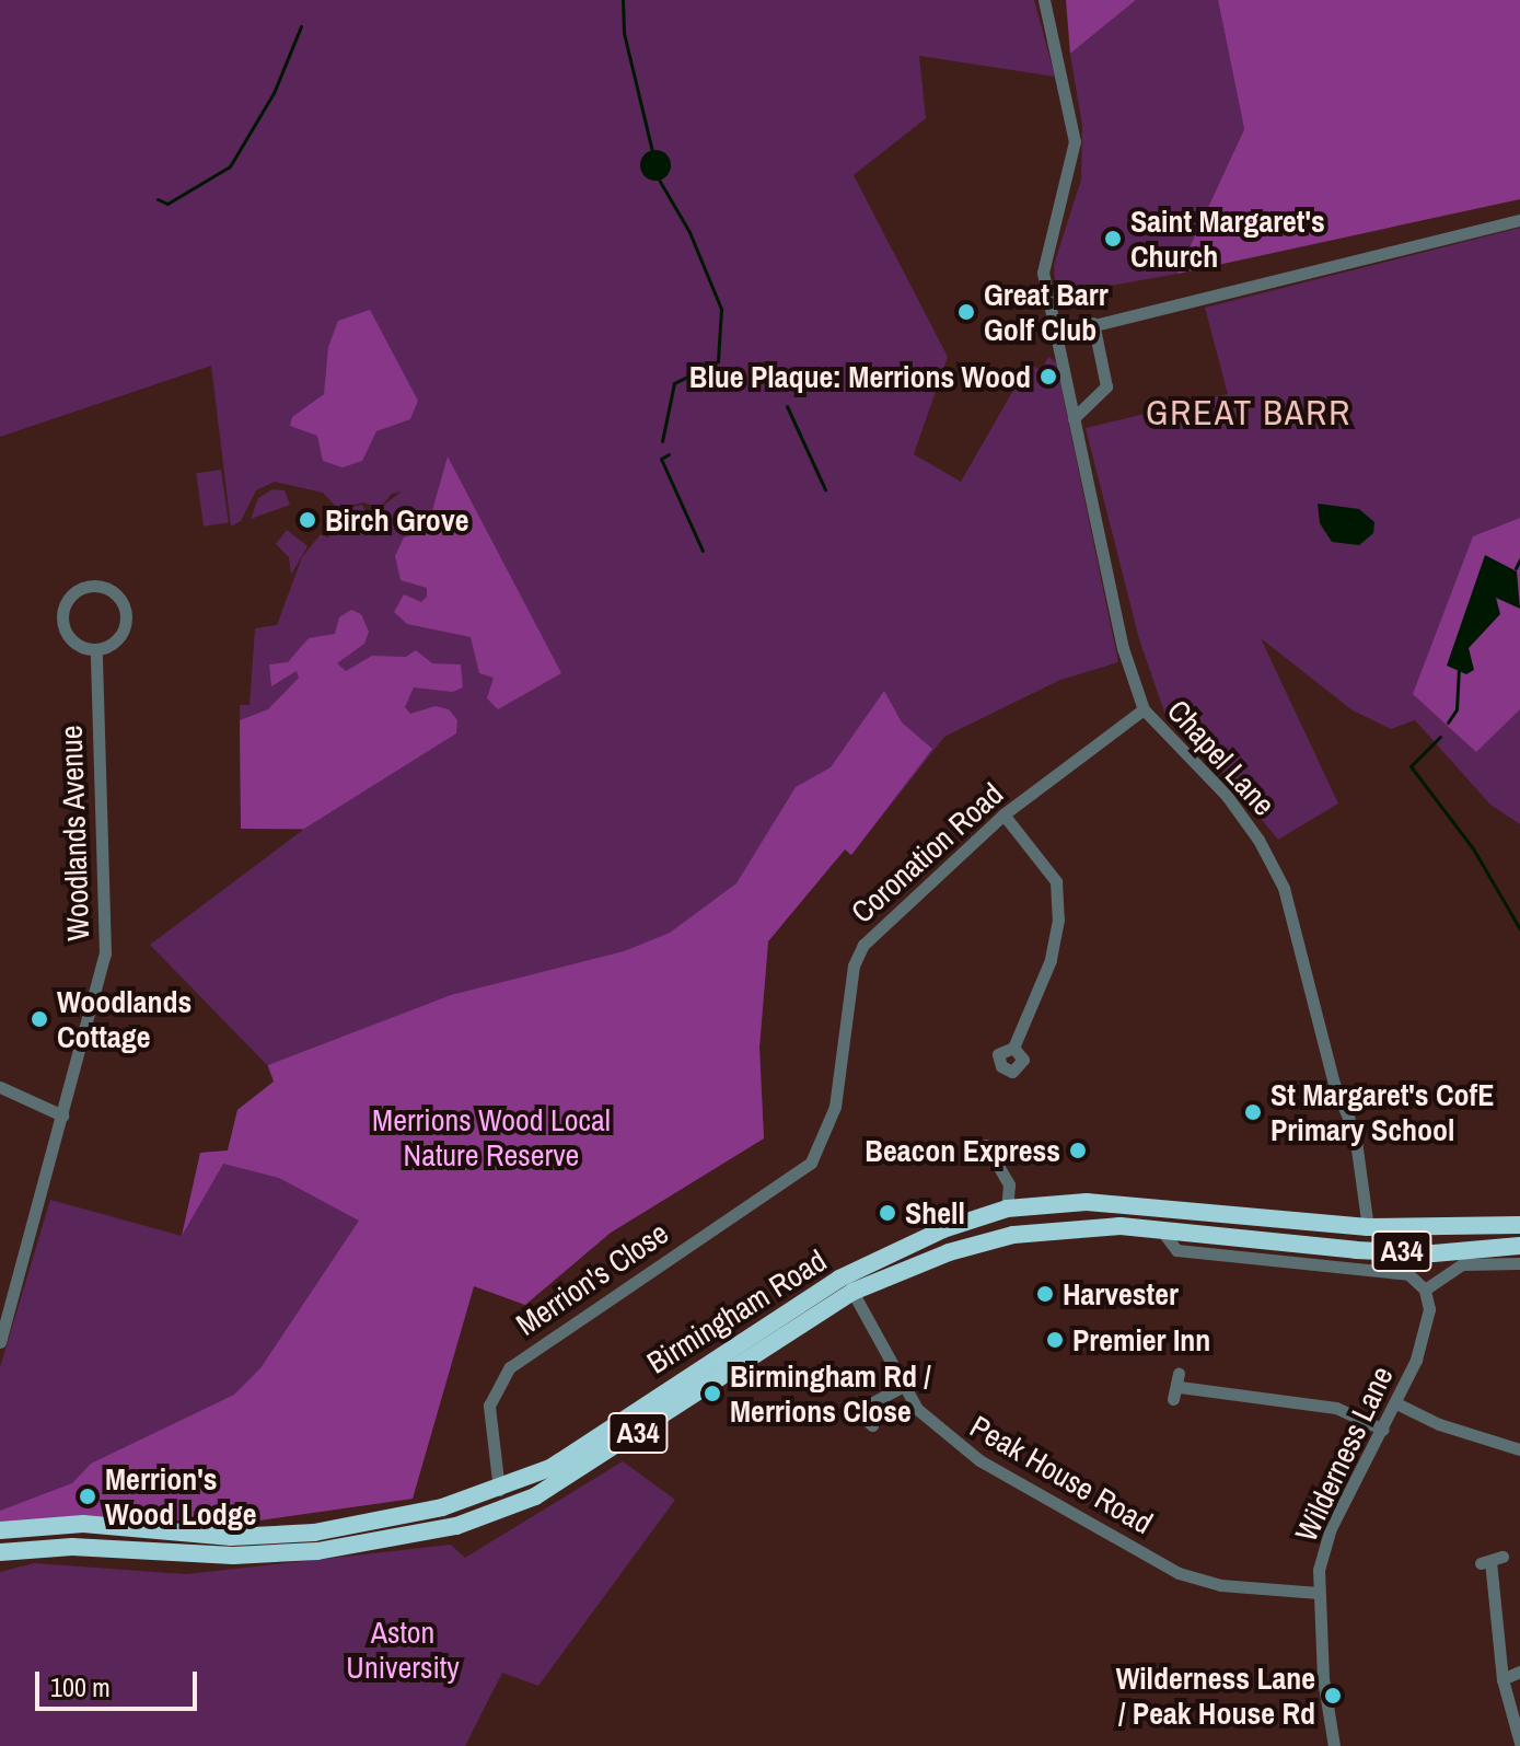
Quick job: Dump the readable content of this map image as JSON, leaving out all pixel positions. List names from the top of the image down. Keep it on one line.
{"streets":{"highway":["A34","Birmingham Road"],"street":["Chapel Lane","Woodlands Avenue","Coronation Road","Merrion's Close","Wilderness Lane","Peak House Road"]},"crossings":[["Chapel Lane","Coronation Road"],["Chapel Lane","Birmingham Road"],["Coronation Road","Merrion's Close"],["Merrion's Close","Birmingham Road"],["Birmingham Road","Peak House Road"],["Wilderness Lane","Peak House Road"]],"districts":["GREAT BARR"],"parks":["Merrions Wood Local Nature Reserve","Aston University"],"places":["Saint Margaret's Church","Great Barr Golf Club","Blue Plaque: Merrions Wood","Birch Grove","Woodlands Cottage","St Margaret's CofE Primary School","Beacon Express","Shell","Harvester","Premier Inn","Birmingham Rd / Merrions Close","Merrion's Wood Lodge","Wilderness Lane / Peak House Rd"],"scale_bar":"100 m"}
